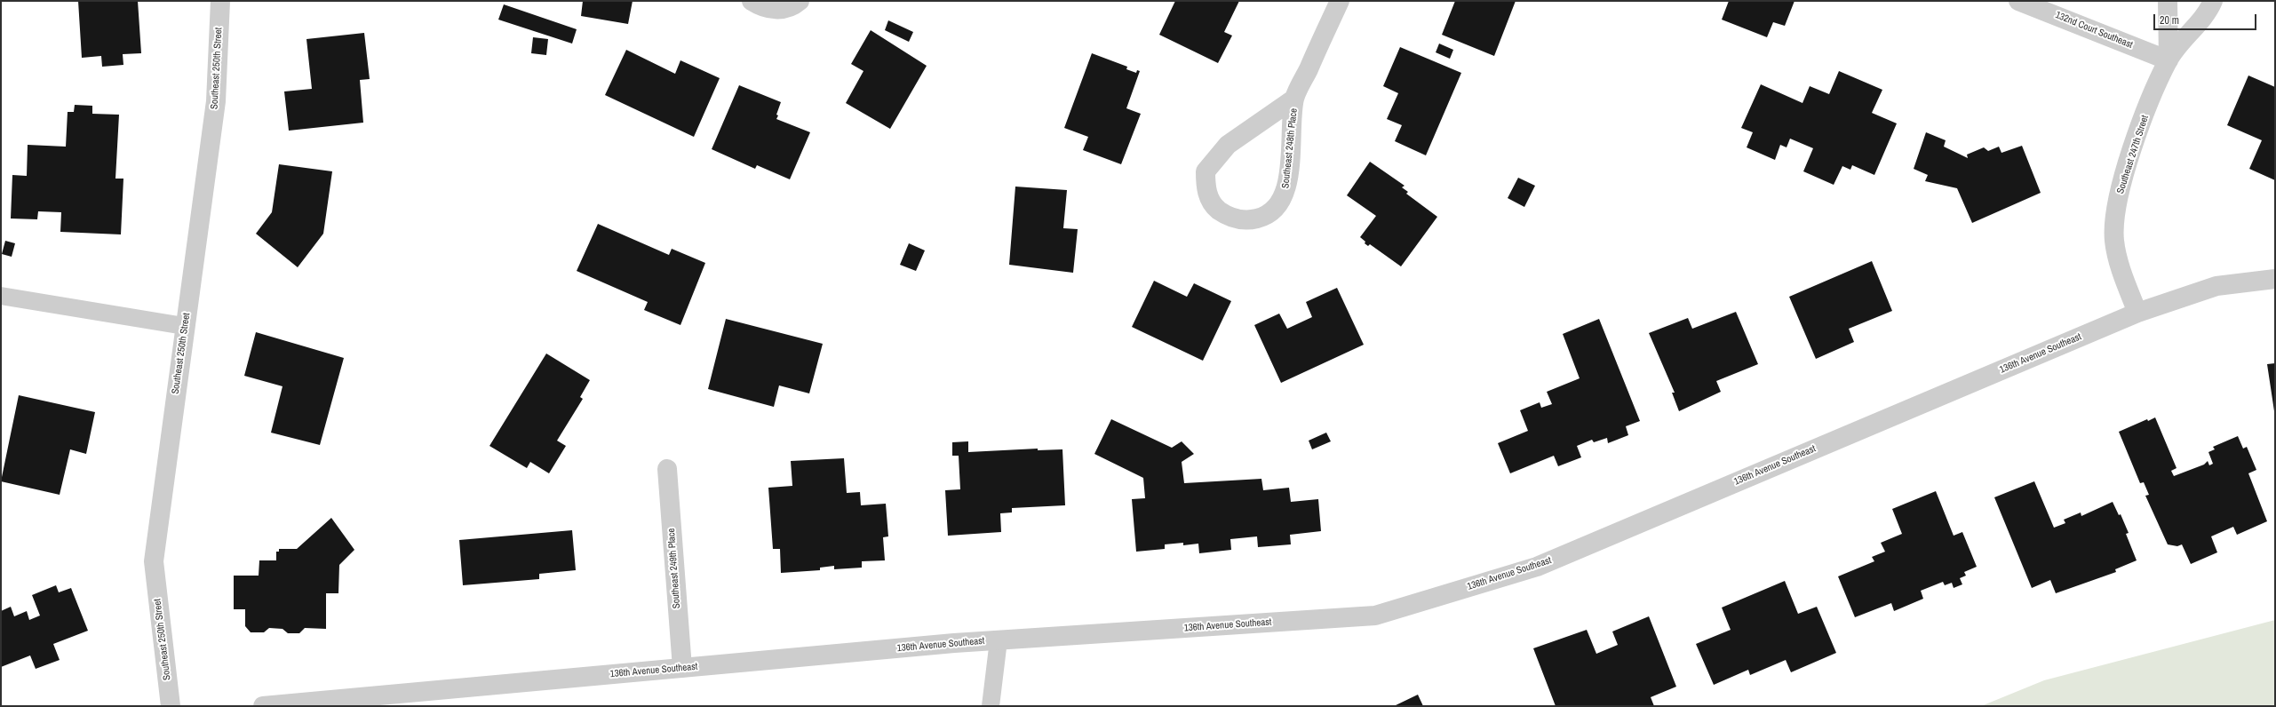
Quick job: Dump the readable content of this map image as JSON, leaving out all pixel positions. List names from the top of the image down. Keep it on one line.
{"streets":{"street":["132nd Court Southeast","Southeast 250th Street","Southeast 248th Place","Southeast 247th Street","136th Avenue Southeast","Southeast 249th Place"]},"crossings":[["132nd Court Southeast","Southeast 247th Street"],["Southeast 247th Street","136th Avenue Southeast"],["136th Avenue Southeast","Southeast 249th Place"]],"scale_bar":"20 m"}
